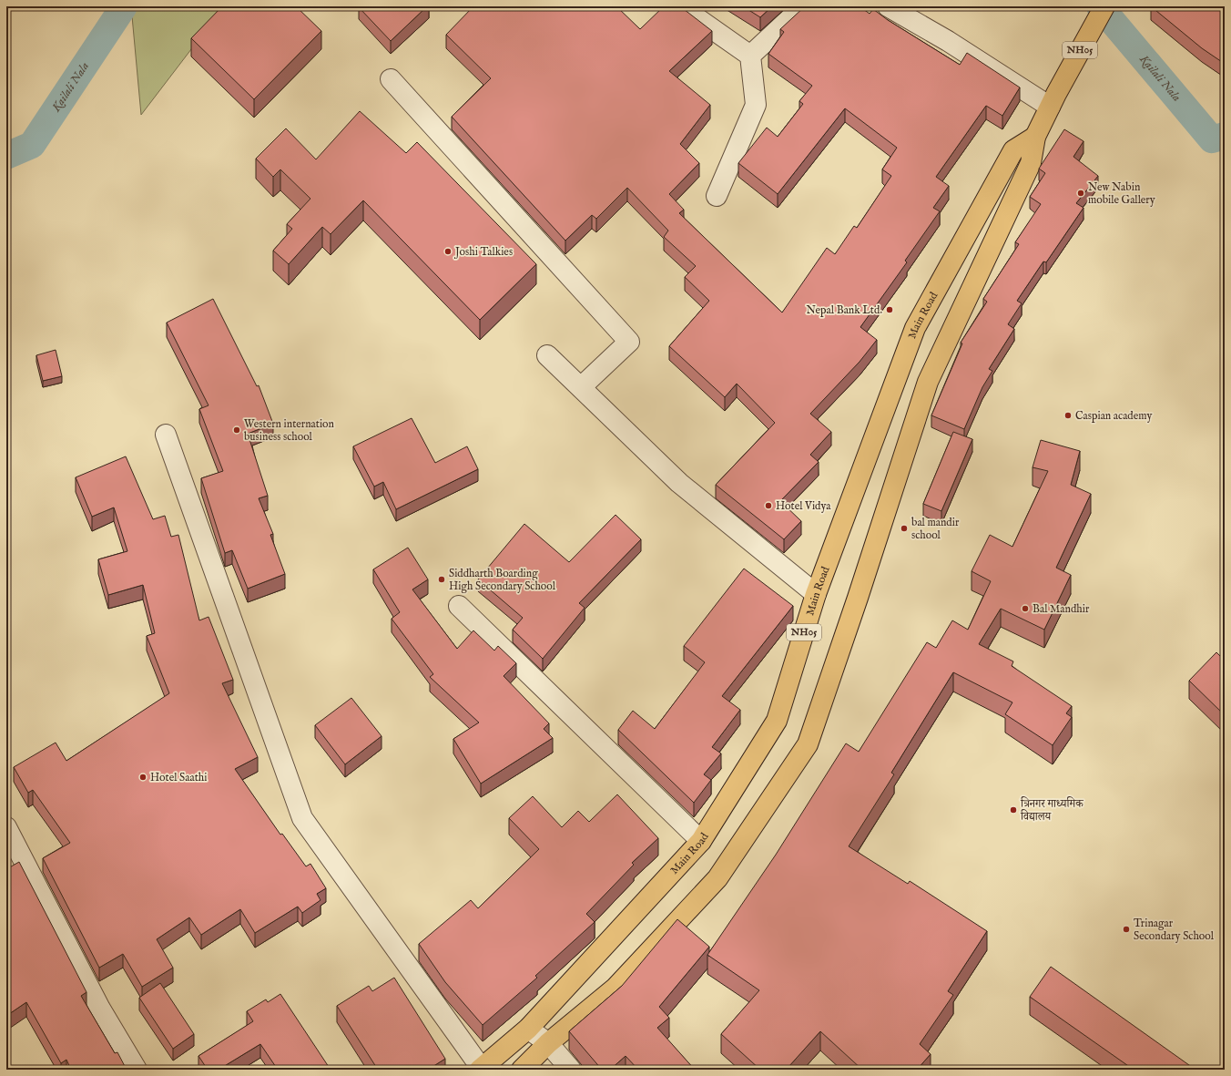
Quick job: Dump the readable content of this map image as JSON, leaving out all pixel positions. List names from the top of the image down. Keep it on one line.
{"streets":{"main road":["NH05","Main Road"]},"crossings":[["NH05","Main Road"]],"water":["Kailali Nala"],"places":["New Nabin mobile Gallery","Joshi Talkies","Nepal Bank Ltd.","Caspian academy","Western internation business school","Hotel Vidya","bal mandir school","Siddharth Boarding High Secondary School","Bal Mandhir","Hotel Saathi","त्रिनगर माध्यमिक विद्यालय","Trinagar Secondary School"]}
